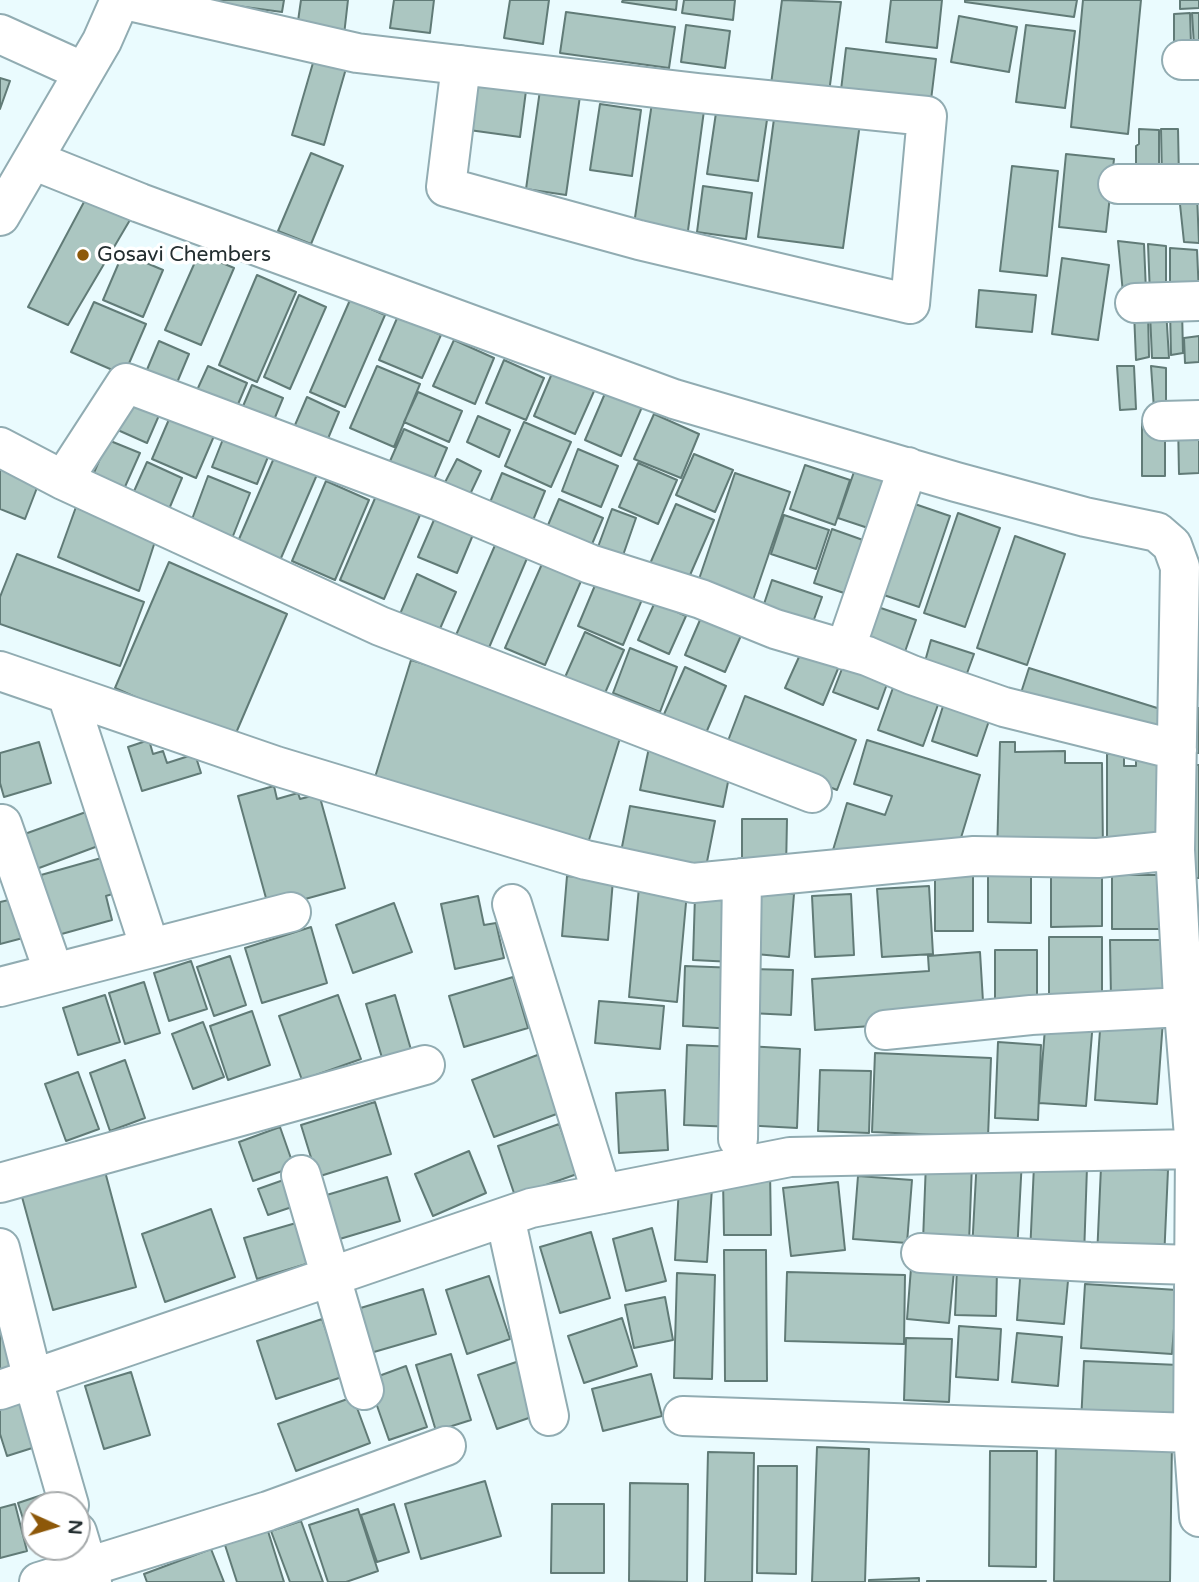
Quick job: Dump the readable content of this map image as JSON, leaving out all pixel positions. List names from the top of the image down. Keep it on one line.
{"places":["Gosavi Chembers"],"north":"right"}
